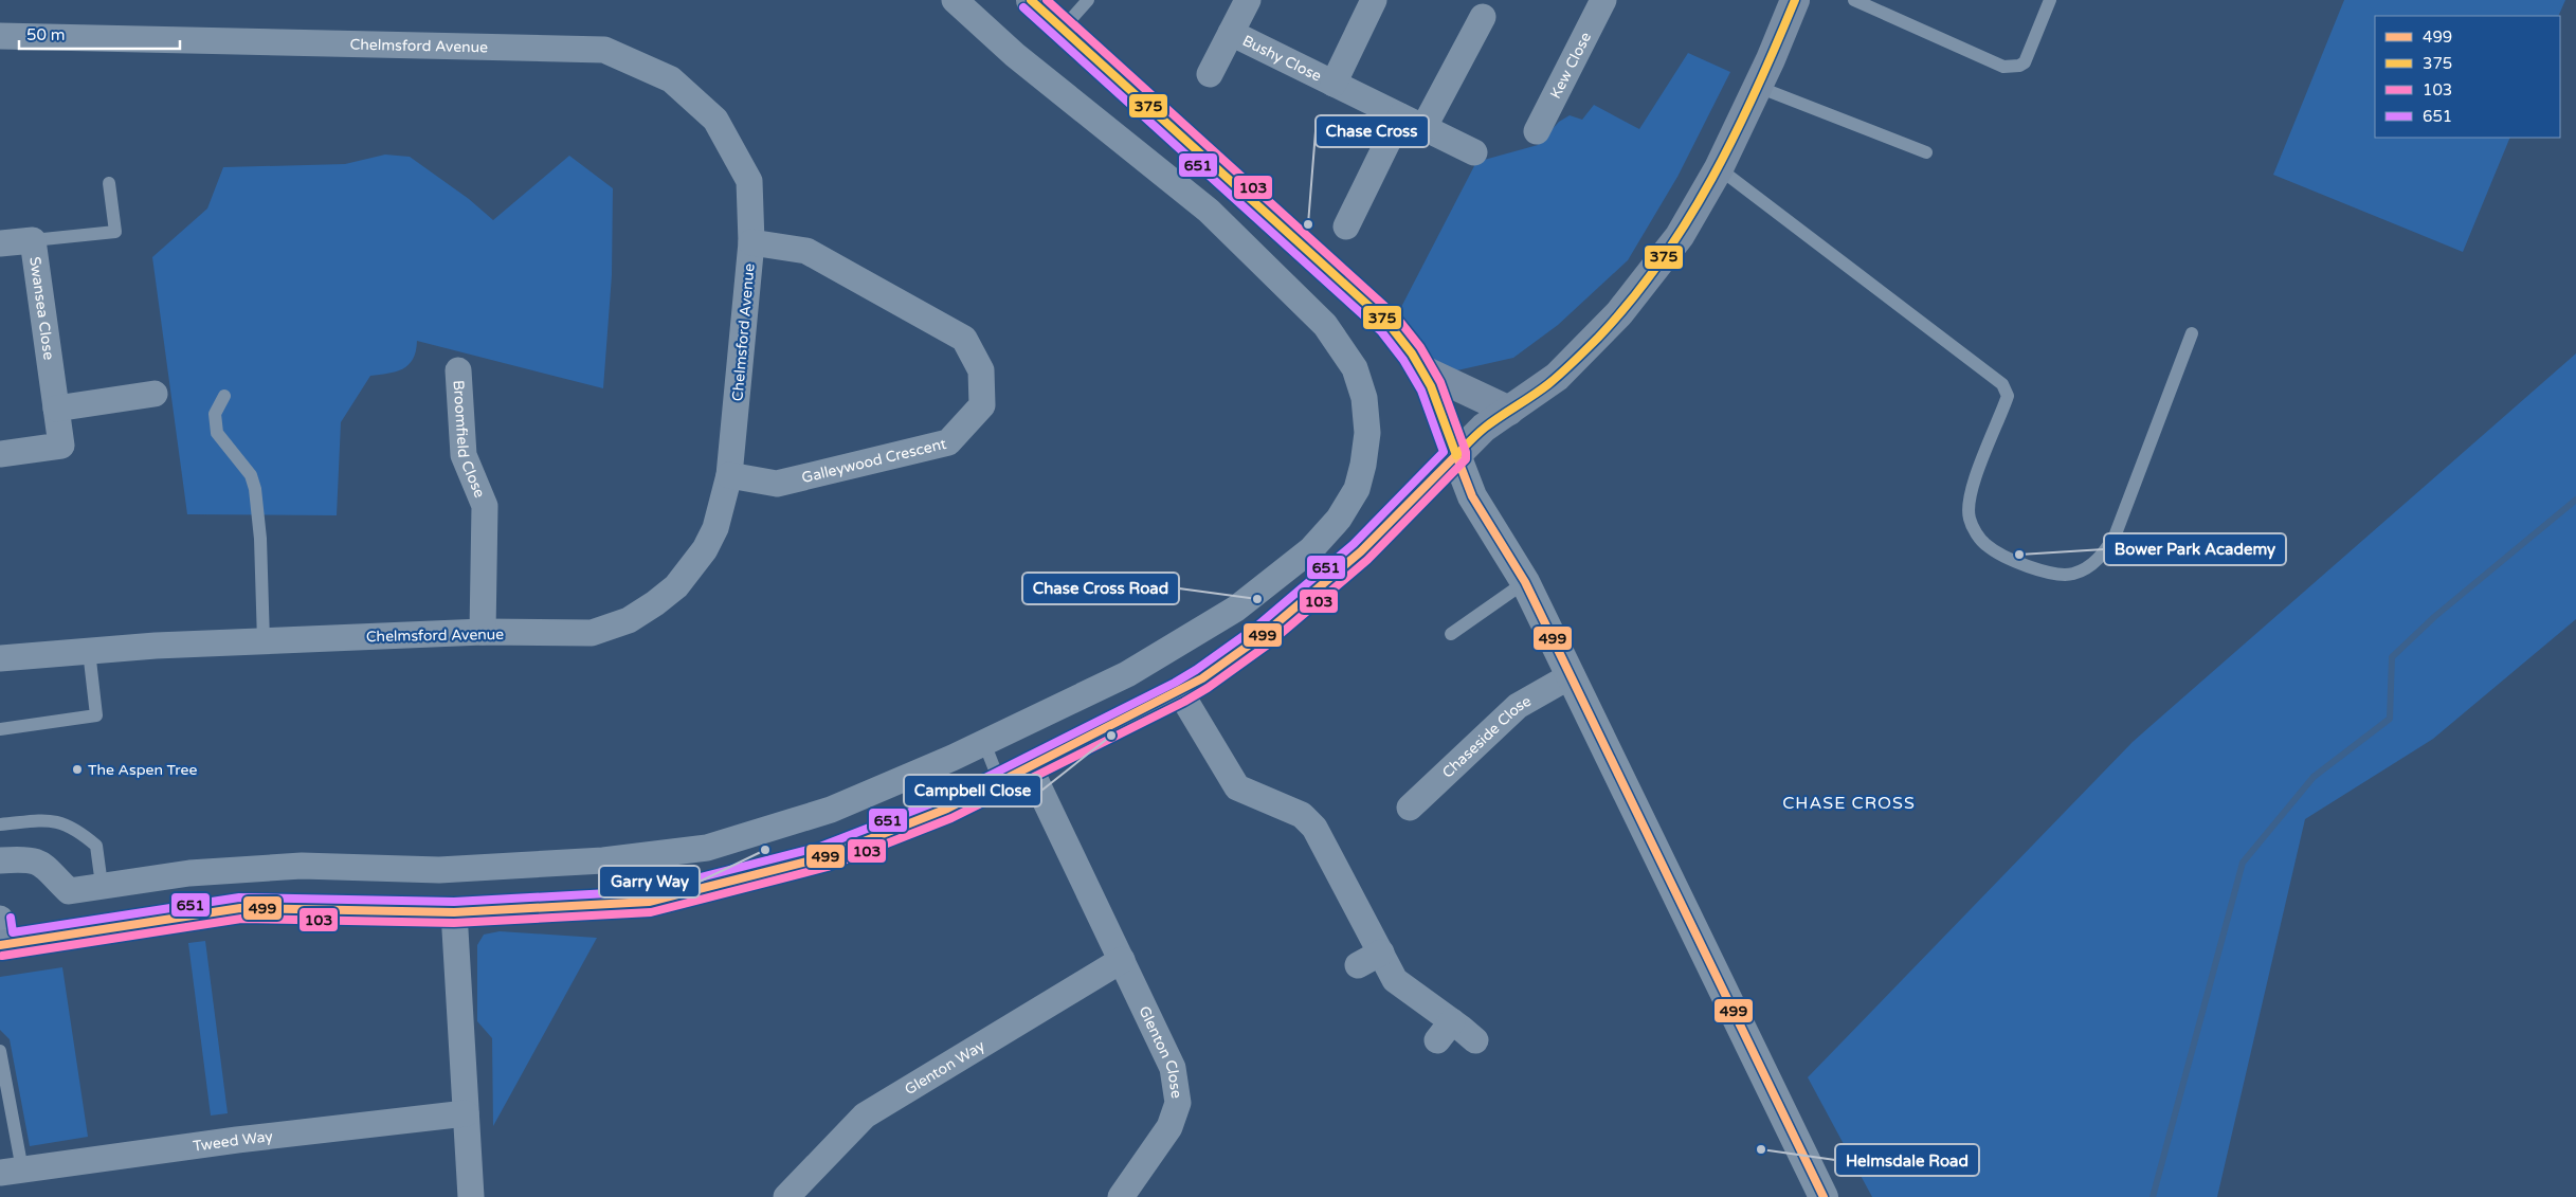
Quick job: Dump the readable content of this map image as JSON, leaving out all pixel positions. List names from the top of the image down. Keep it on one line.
{"streets":{"street":["Chelmsford Avenue","Bushy Close","Kew Close","Swansea Close","Broomfield Close","Galleywood Crescent","Chaseside Close","Glenton Close","Glenton Way","Tweed Way"]},"crossings":[["Chelmsford Avenue","Broomfield Close"],["Chelmsford Avenue","Galleywood Crescent"],["Glenton Close","Glenton Way"]],"districts":["CHASE CROSS"],"places":["Chase Cross","Bower Park Academy","Chase Cross Road","Campbell Close","The Aspen Tree","Garry Way","Helmsdale Road"],"lines":["transit line 375","transit line 103","transit line 651","transit line 499"],"legend":["499","375","103","651"],"scale_bar":"50 m"}
